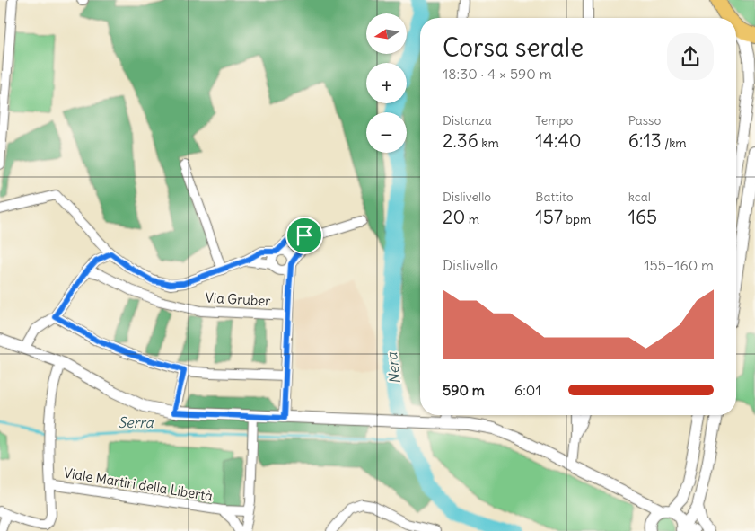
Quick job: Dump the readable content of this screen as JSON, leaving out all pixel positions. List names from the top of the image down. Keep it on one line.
{"streets":{"street":["Via Gruber","Viale Martiri della Libertà"]},"water":["Nera","Serra"],"north":"left","page":{"map_buttons":["+","−"],"heading":["Corsa serale","18:30 · 4 × 590 m"],"stats":[["Distanza","2.36 km"],["Tempo","14:40"],["Passo","6:13 /km"],["Dislivello","20 m"],["Battito","157 bpm"],["kcal","165"]],"chart":["Dislivello","155–160 m"],"list":[{"name":"590 m","note":"6:01"}]}}
